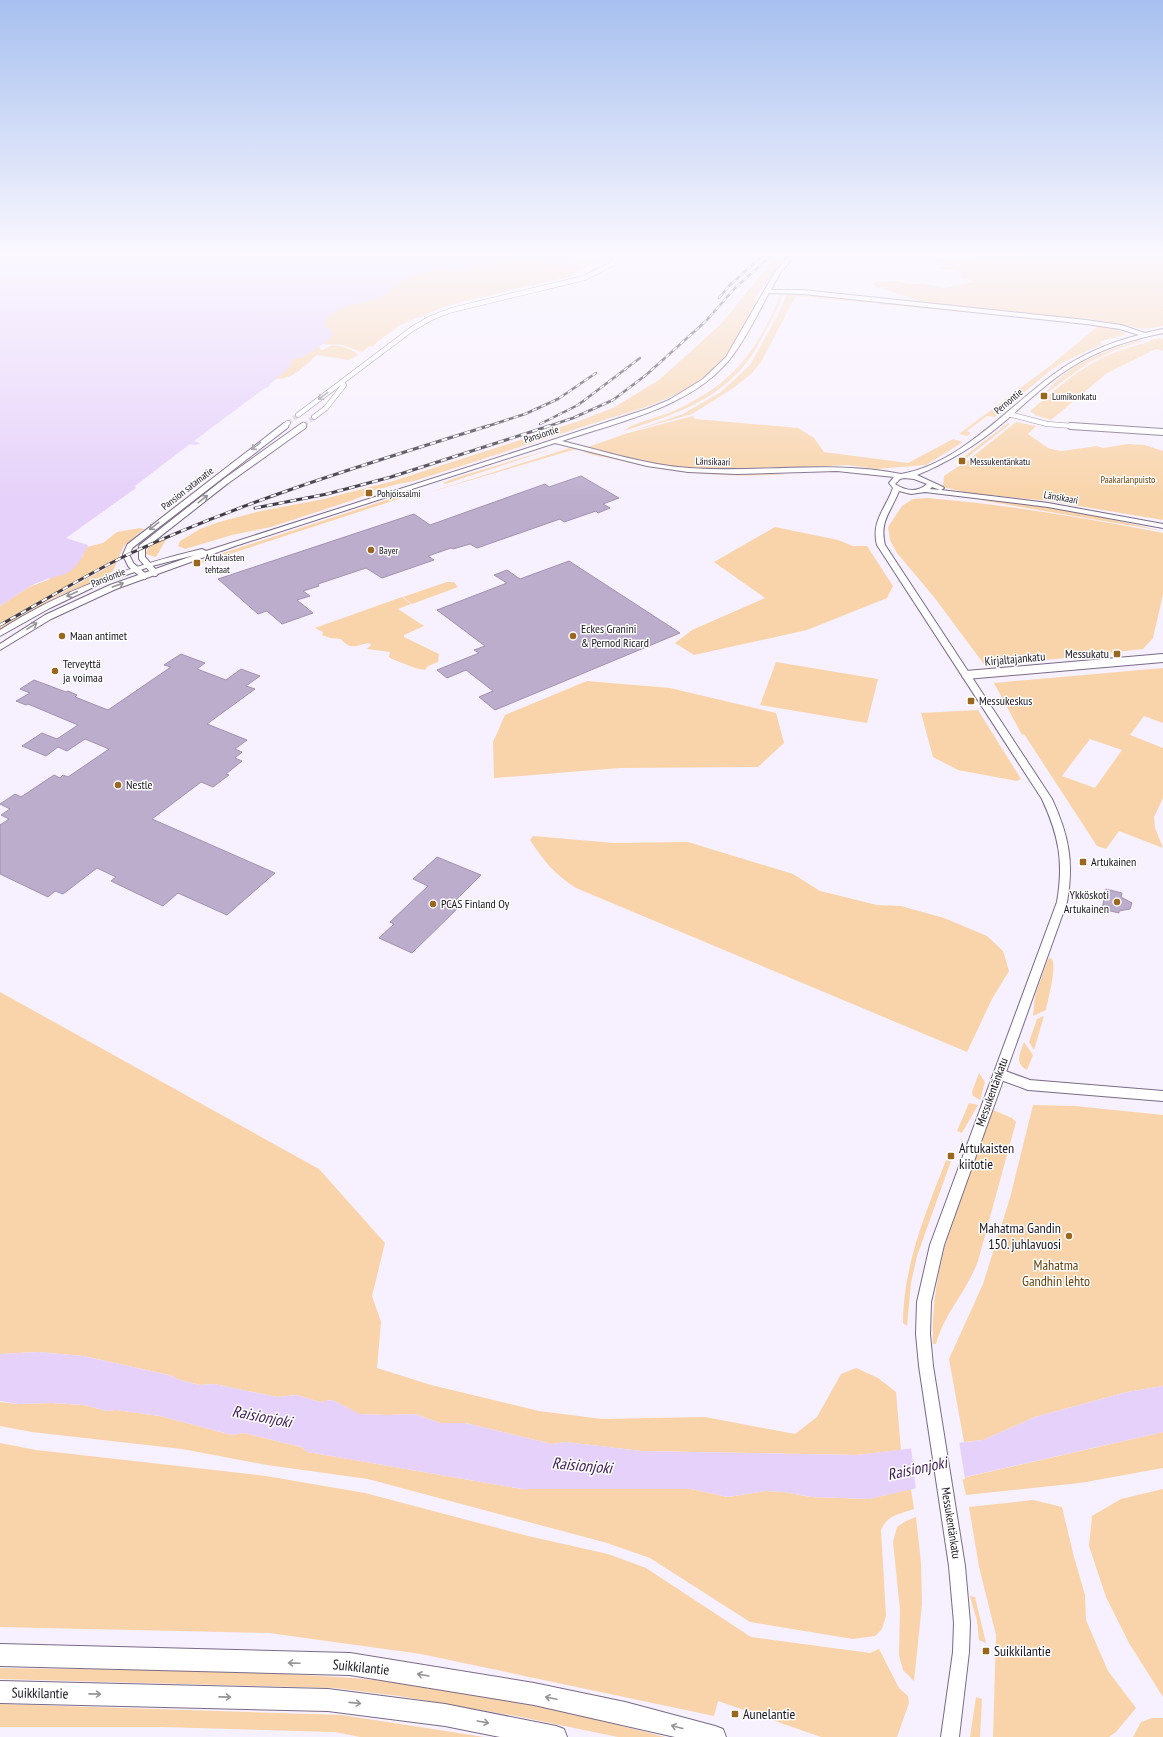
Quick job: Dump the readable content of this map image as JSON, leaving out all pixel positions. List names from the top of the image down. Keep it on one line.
{"streets":{"main road":["Suikkilantie"],"street":["Pernontie","Pansiontie","Länsikaari","Pansion satamatie","Kirjaltajankatu","Messukentänkatu"]},"crossings":[["Pernontie","Länsikaari"],["Pansiontie","Länsikaari"],["Pansiontie","Pansion satamatie"],["Länsikaari","Messukentänkatu"],["Kirjaltajankatu","Messukentänkatu"]],"water":["Raisionjoki"],"parks":["Paakarlanpuisto","Mahatma Gandhin lehto"],"places":{"transit":["Lumikonkatu","Messukentänkatu","Pohjoissalmi","Artukaisten tehtaat","Messukatu","Messukeskus","Artukainen","Artukaisten kiitotie","Suikkilantie","Aunelantie"],"other":["Bayer","Maan antimet","Eckes Granini & Pernod Ricard","Terveyttä ja voimaa","Nestle","Ykköskoti Artukainen","PCAS Finland Oy","Mahatma Gandin 150. juhlavuosi"]}}
